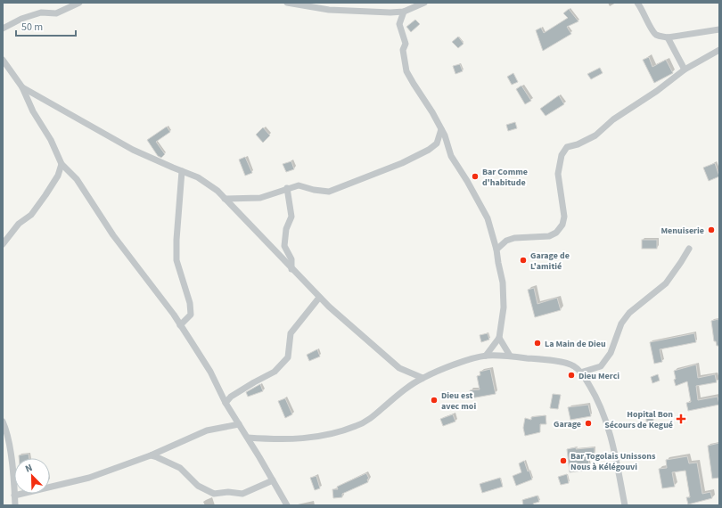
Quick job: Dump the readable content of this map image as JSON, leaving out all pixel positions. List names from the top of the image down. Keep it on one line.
{"places":{"other":["Bar Comme d'habitude","Menuiserie","Garage de L'amitié","La Main de Dieu","Dieu Merci","Dieu est avec moi","Garage","Bar Togolais Unissons Nous à Kélégouvi"],"health":["Hopital Bon Sécours de Kegué"]},"scale_bar":"50 m","north":"top left"}
